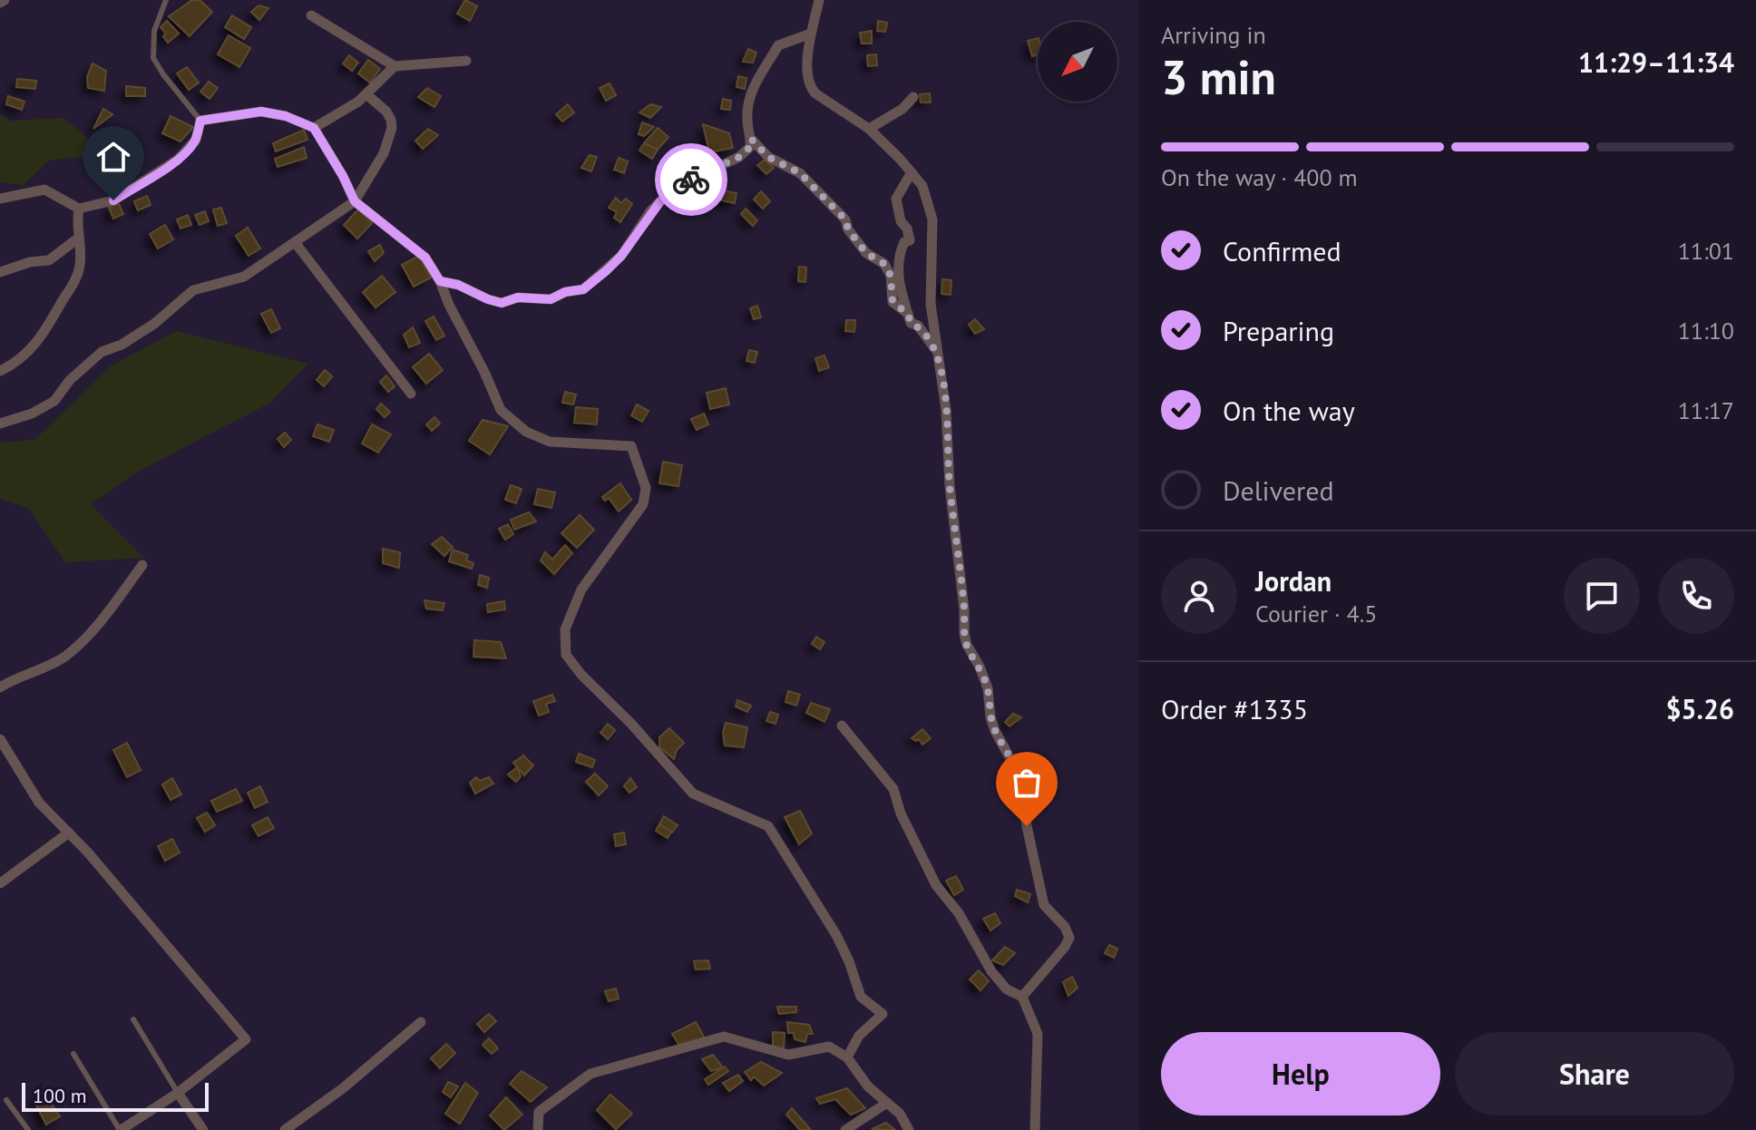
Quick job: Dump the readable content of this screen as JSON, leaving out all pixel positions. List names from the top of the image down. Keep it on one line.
{"scale_bar":"100 m","north":"bottom left","page":{"heading":["3 min","Arriving in","11:29–11:34"],"panel":["Jordan","Courier · 4.5","Order #1335","$5.26"],"bar":"On the way · 400 m","list":[["Confirmed","11:01"],["Preparing","11:10"],["On the way","11:17"],"Delivered"],"buttons":["Help","Share"],"scale":"100 m"}}
